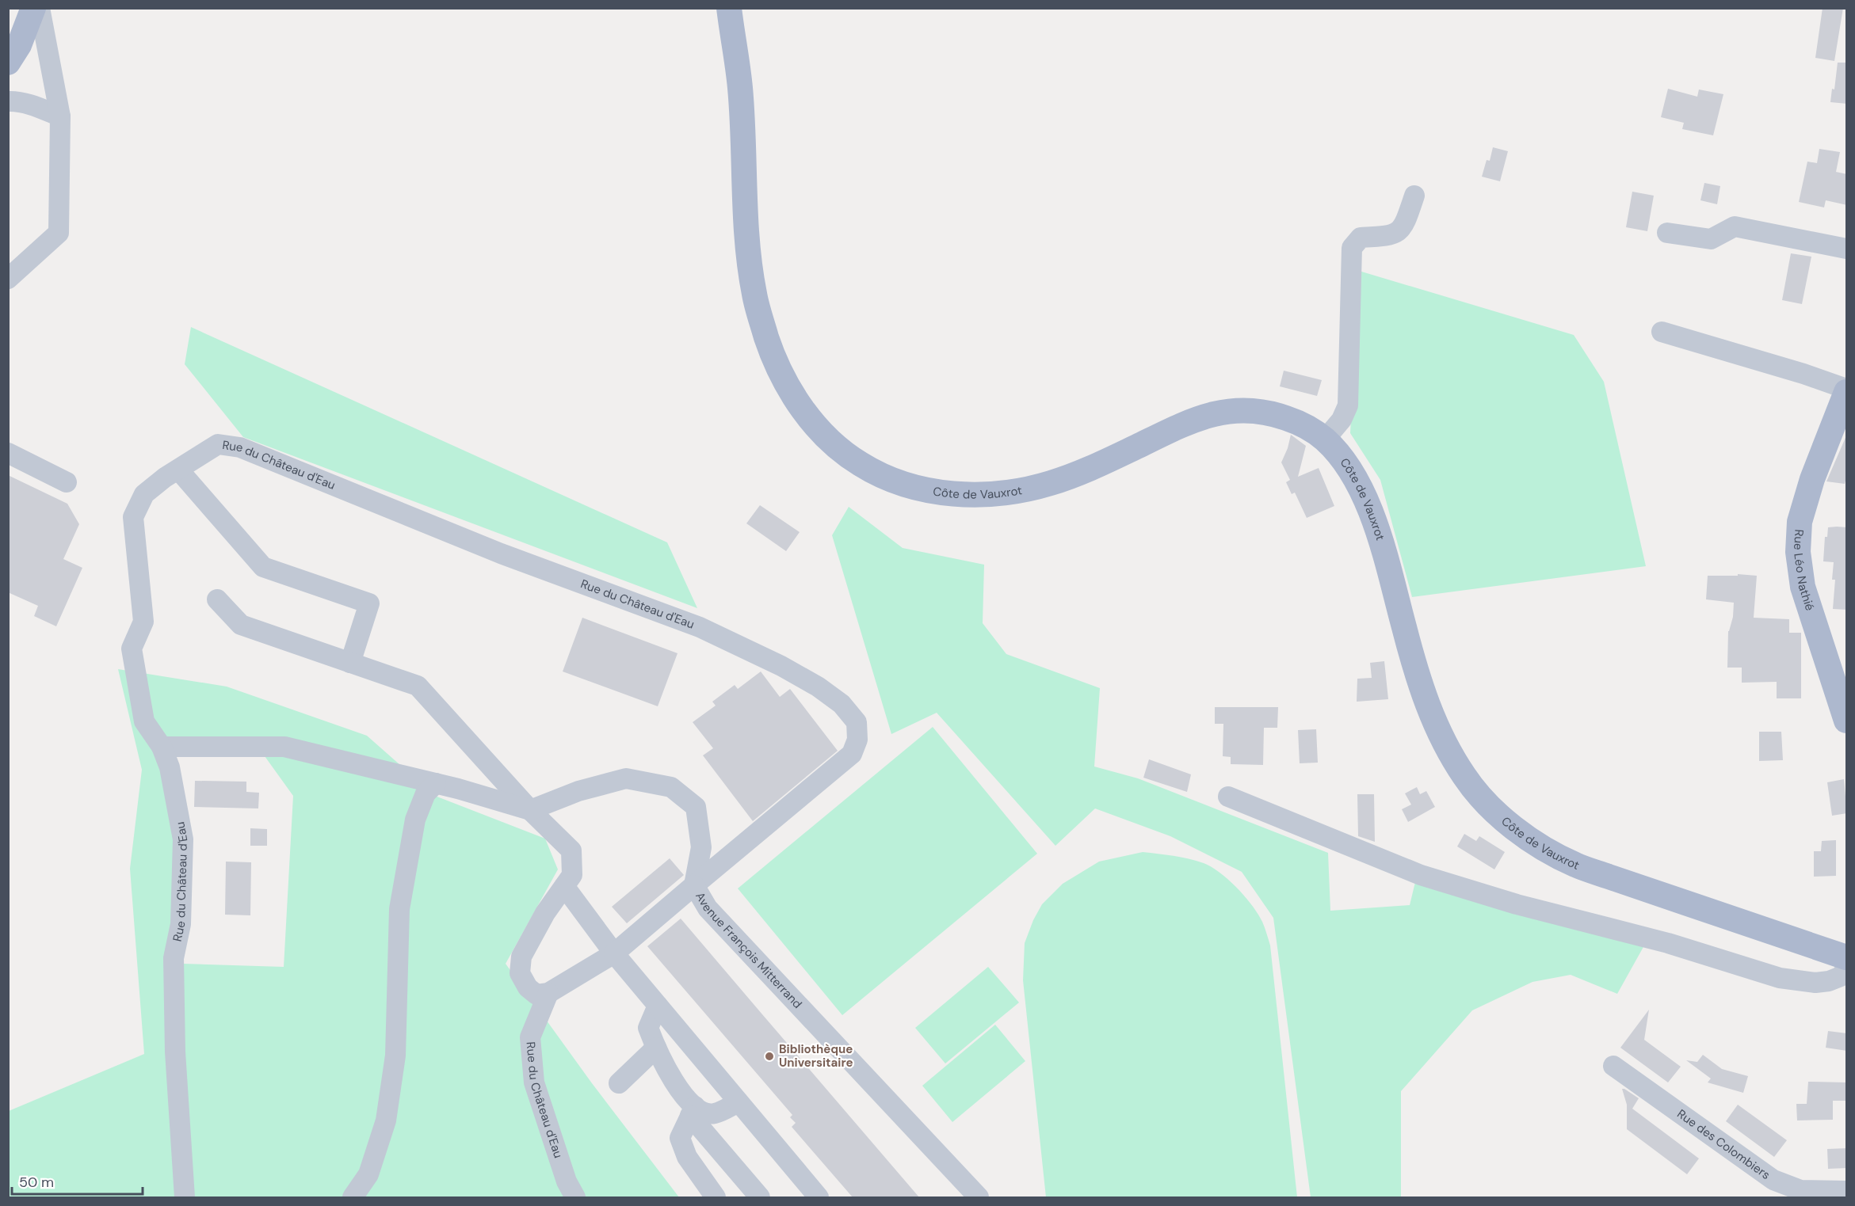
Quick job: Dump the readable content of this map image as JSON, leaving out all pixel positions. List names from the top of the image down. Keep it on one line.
{"streets":{"main road":["Côte de Vauxrot","Rue Léo Nathié"],"street":["Rue du Château d'Eau","Avenue François Mitterrand","Rue des Colombiers"]},"crossings":[["Rue du Château d'Eau","Avenue François Mitterrand"]],"places":["Bibliothèque Universitaire"],"scale_bar":"50 m"}
